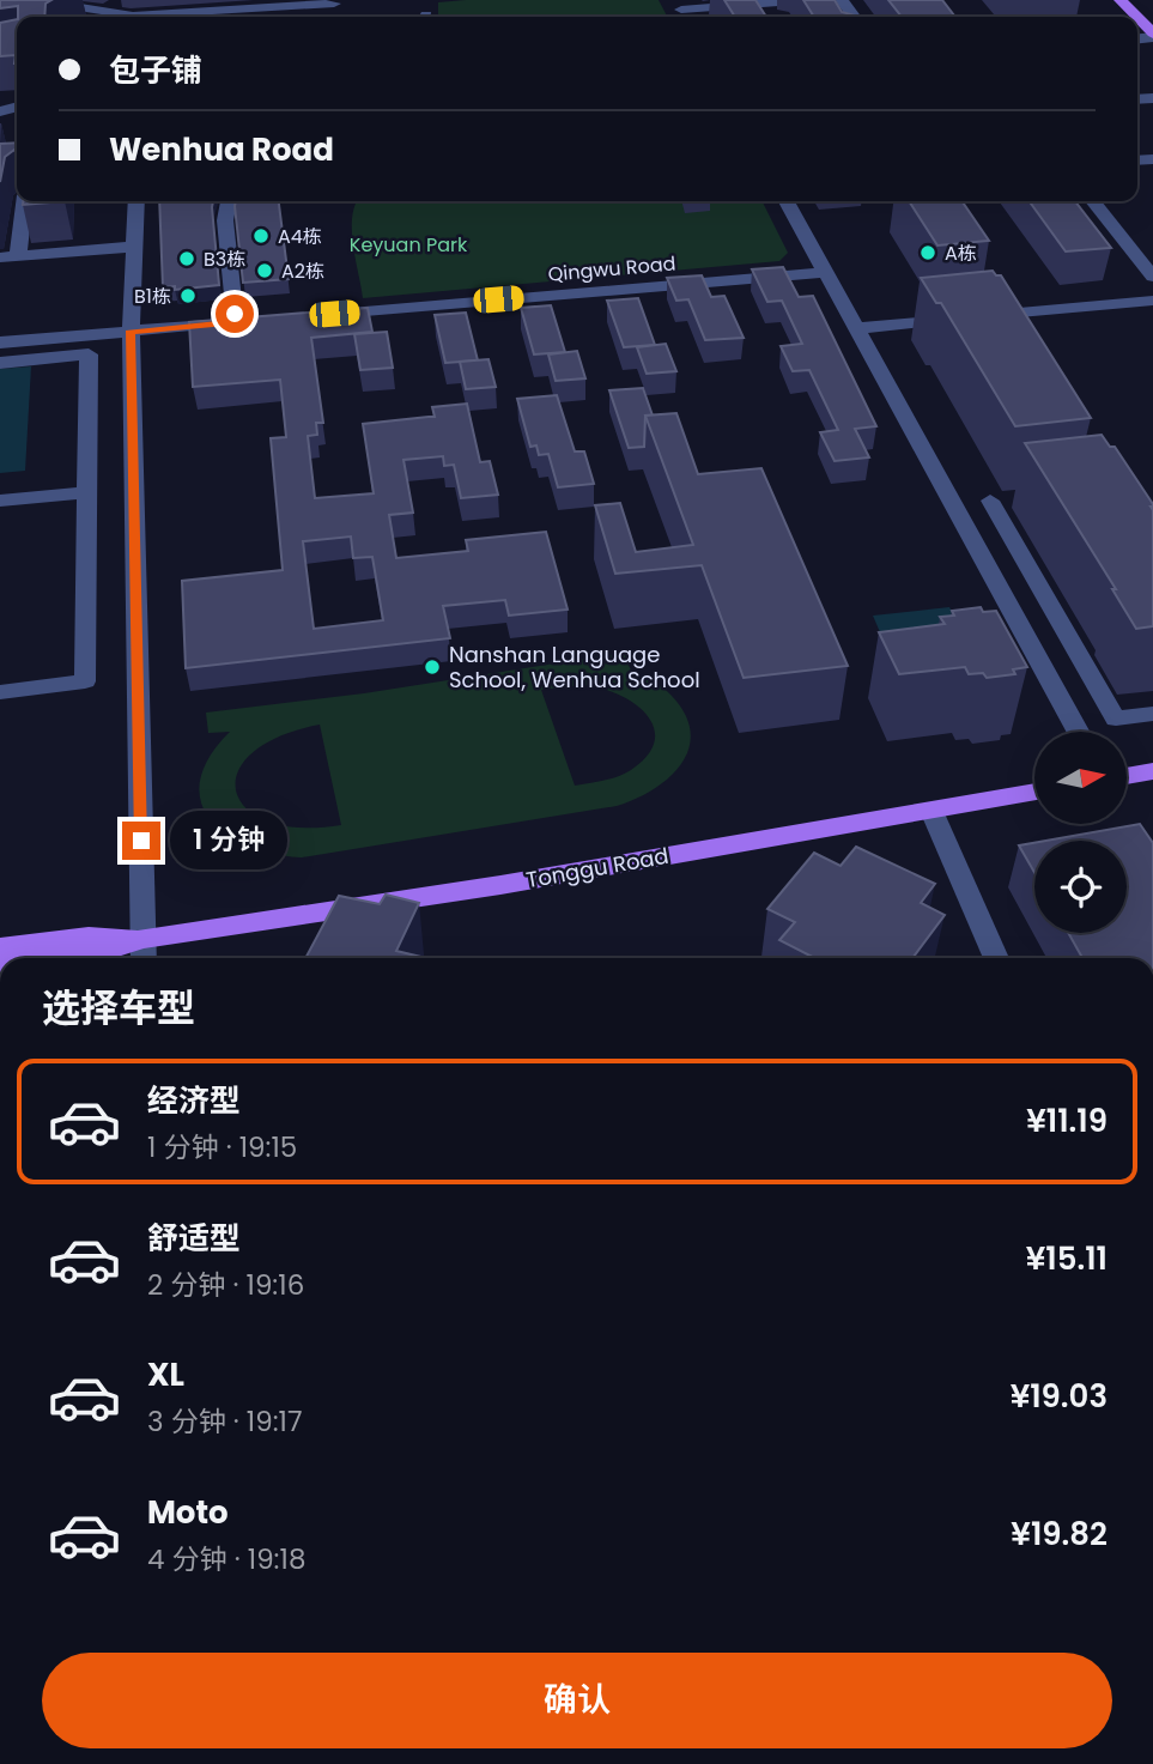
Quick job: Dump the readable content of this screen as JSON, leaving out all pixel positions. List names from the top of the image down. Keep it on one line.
{"streets":{"main road":["Tonggu Road"],"street":["Qingwu Road"]},"parks":["Keyuan Park"],"places":["A4栋","A栋","B3栋","A2栋","B1栋","Nanshan Language School, Wenhua School"],"north":"right","page":{"banner":["包子铺","Wenhua Road"],"bubble":"1 分钟","heading":"选择车型","list":[{"name":"经济型","note":"1 分钟 · 19:15","value":"¥11.19"},{"name":"舒适型","note":"2 分钟 · 19:16","value":"¥15.11"},{"name":"XL","note":"3 分钟 · 19:17","value":"¥19.03"},{"name":"Moto","note":"4 分钟 · 19:18","value":"¥19.82"}],"buttons":"确认"}}
